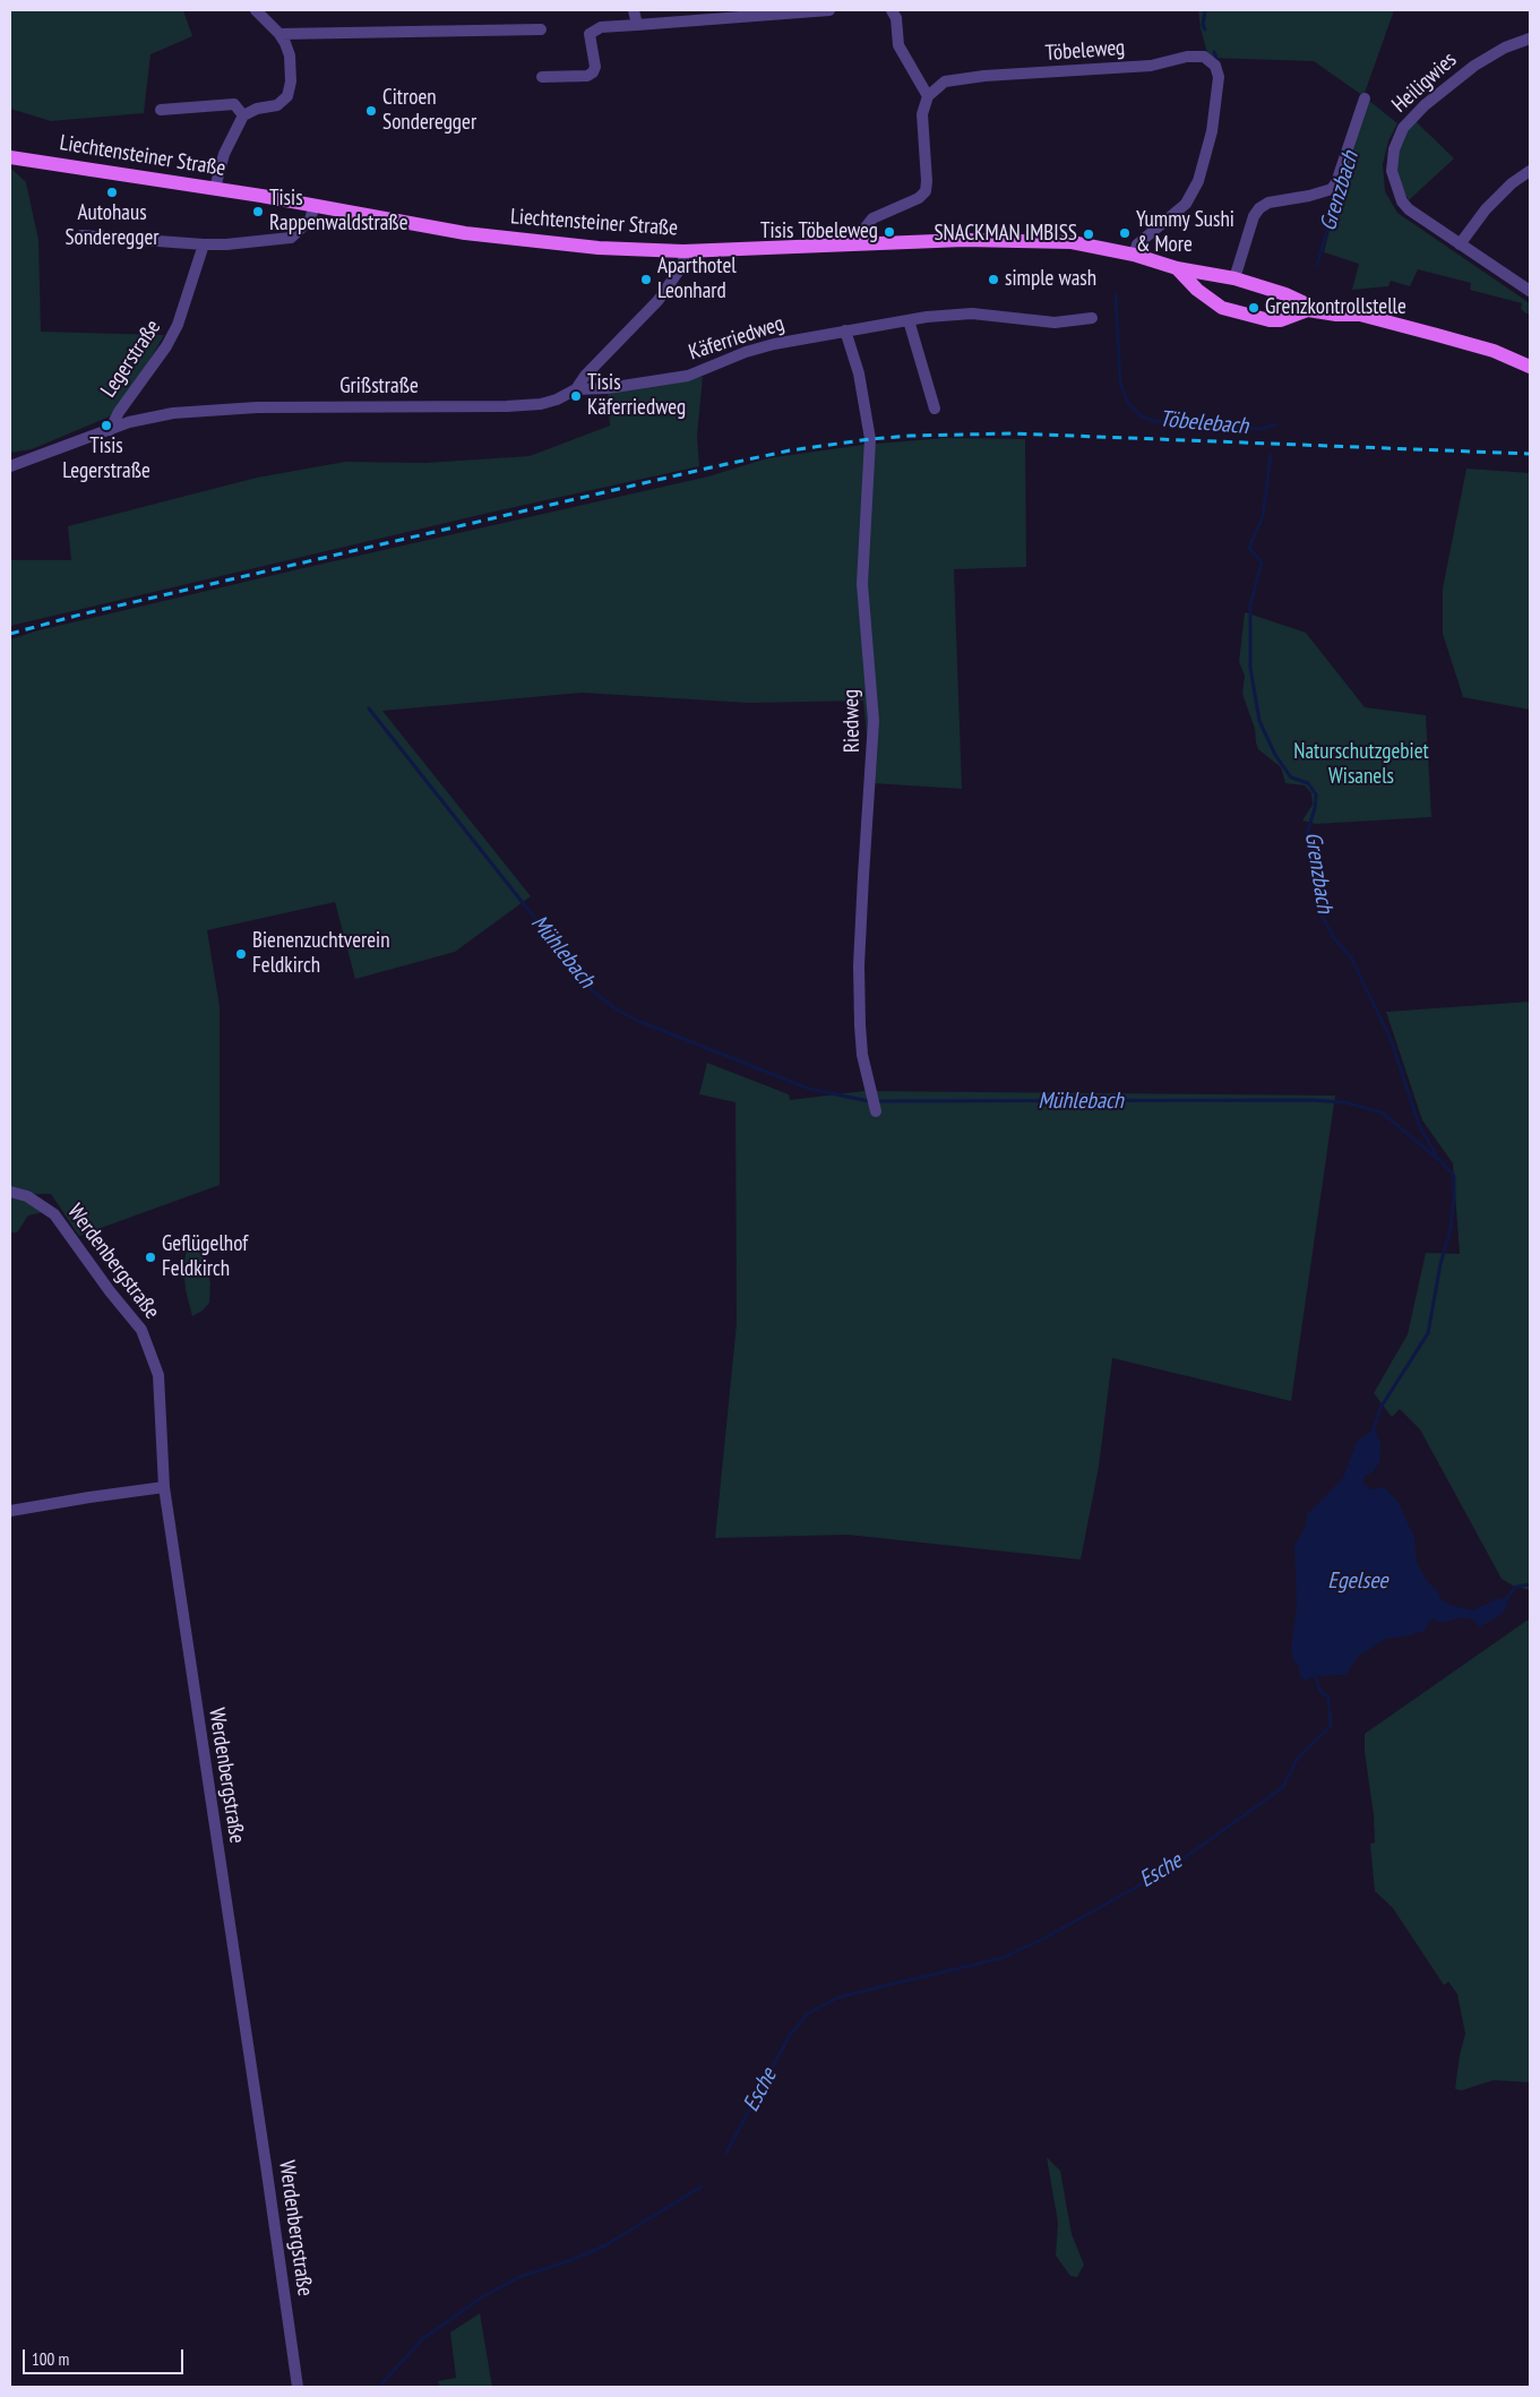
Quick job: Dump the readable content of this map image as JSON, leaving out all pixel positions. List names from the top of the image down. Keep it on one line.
{"streets":{"main road":["Liechtensteiner Straße"],"street":["Töbeleweg","Heiligwies","Käferriedweg","Legerstraße","Grißstraße","Riedweg","Werdenbergstraße"]},"crossings":[["Töbeleweg","Liechtensteiner Straße"],["Liechtensteiner Straße","Grißstraße"],["Käferriedweg","Grißstraße"],["Käferriedweg","Riedweg"],["Legerstraße","Grißstraße"]],"water":["Grenzbach","Töbelebach","Mühlebach","Egelsee","Esche"],"parks":["Naturschutzgebiet Wisanels"],"places":["Citroen Sonderegger","Autohaus Sonderegger","Tisis Rappenwaldstraße","Tisis Töbeleweg","Yummy Sushi & More","SNACKMAN IMBISS","Aparthotel Leonhard","simple wash","Grenzkontrollstelle","Tisis Käferriedweg","Tisis Legerstraße","Bienenzuchtverein Feldkirch","Geflügelhof Feldkirch"],"scale_bar":"100 m"}
